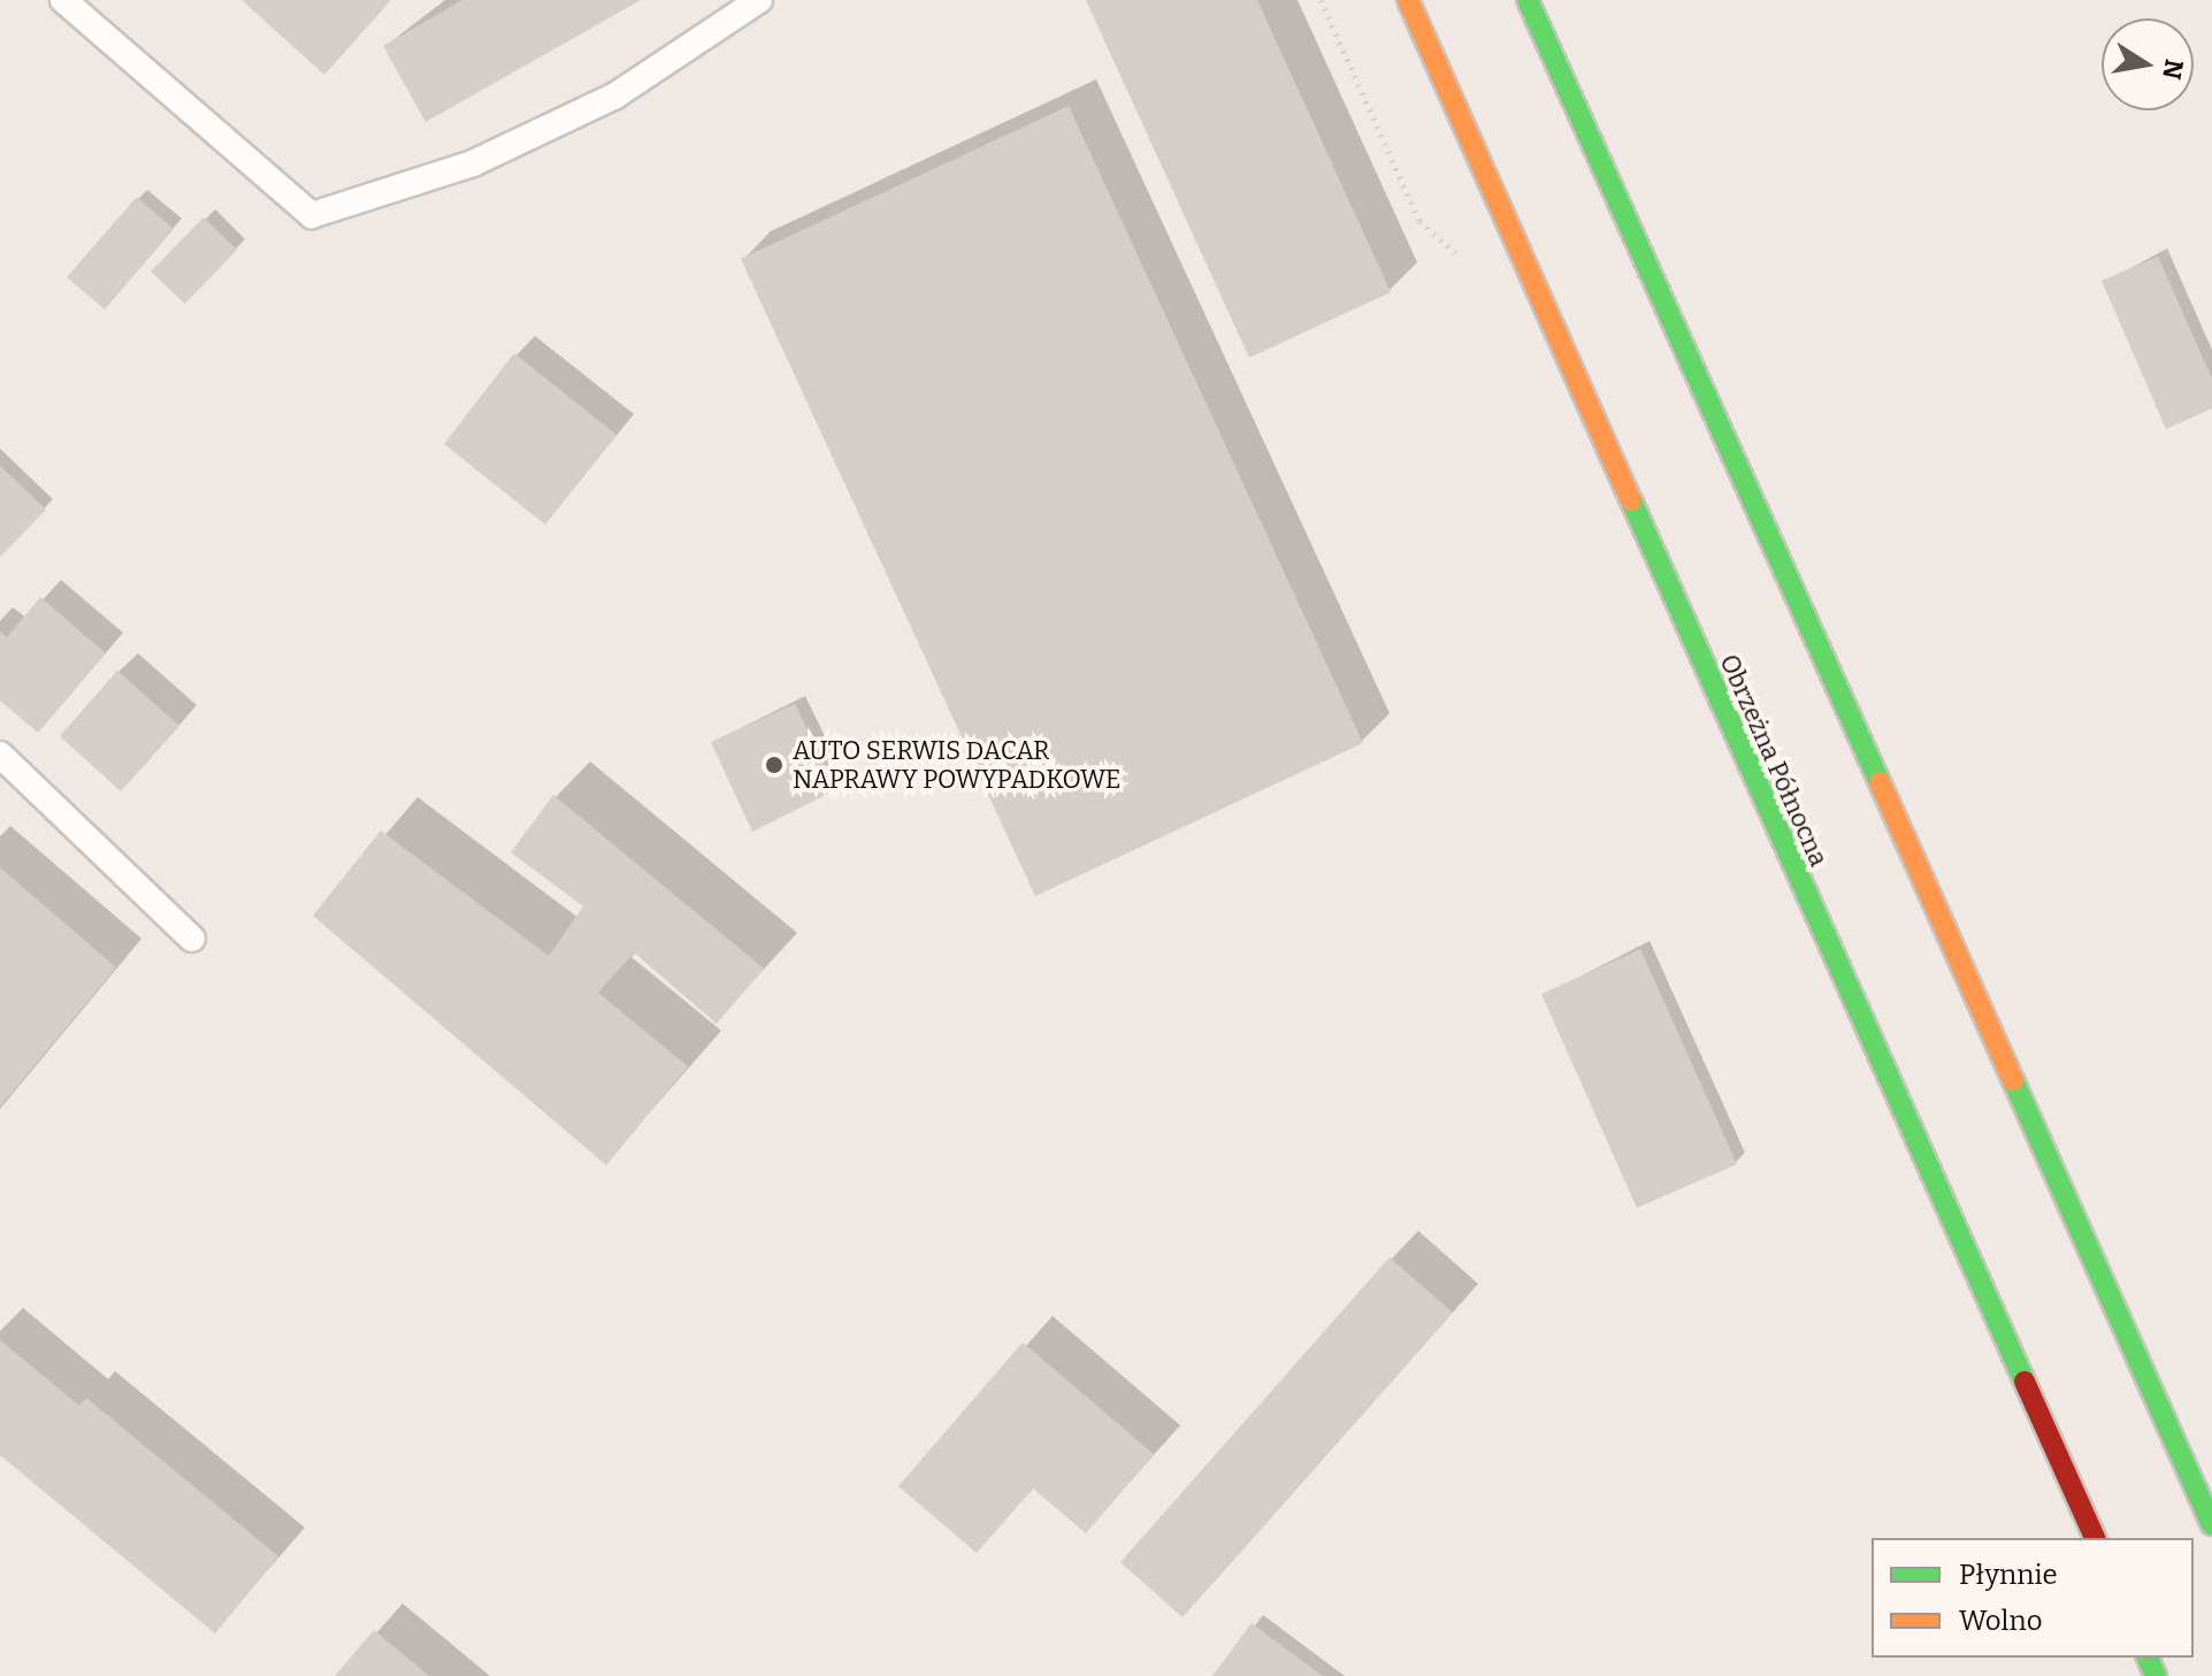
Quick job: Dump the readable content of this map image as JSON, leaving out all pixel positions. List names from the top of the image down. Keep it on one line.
{"streets":{"street":["Obrzeżna Północna"]},"places":["AUTO SERWIS DACAR NAPRAWY POWYPADKOWE"],"legend":["Płynnie","Wolno"],"north":"right"}
